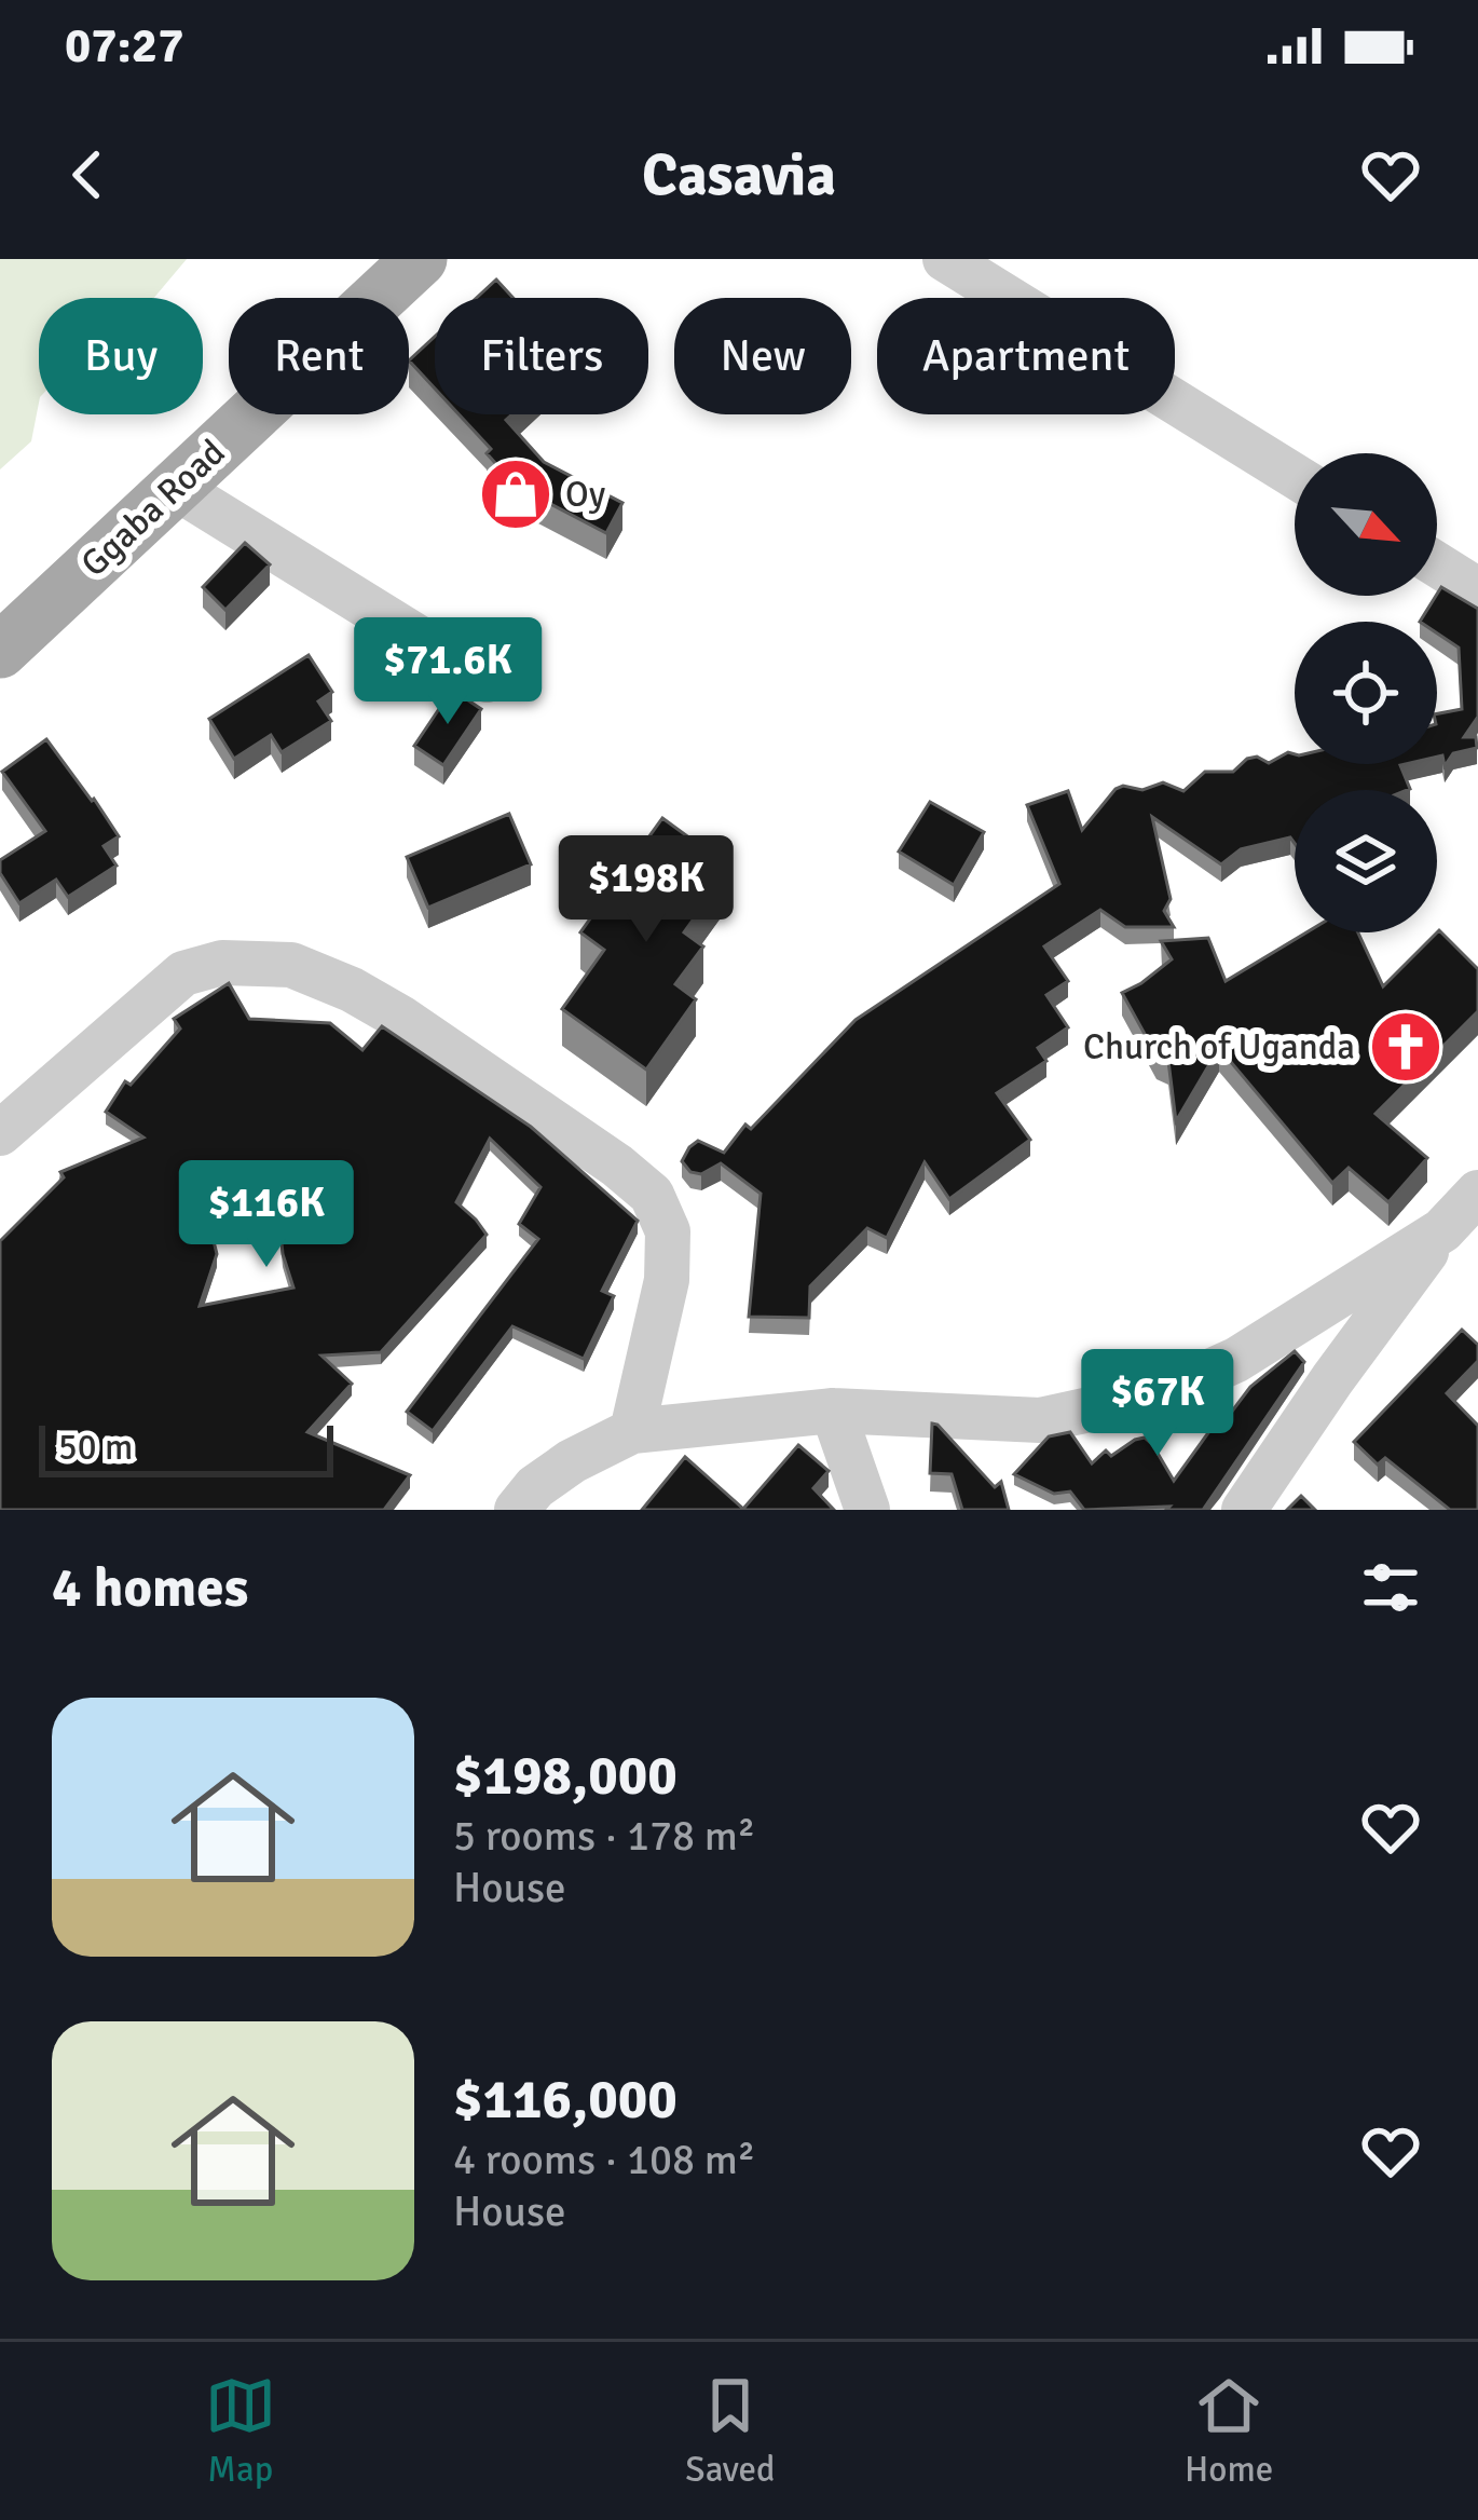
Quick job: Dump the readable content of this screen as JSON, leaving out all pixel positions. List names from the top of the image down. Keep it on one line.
{"streets":{"main road":["Ggaba Road"]},"places":{"shop":["Oy"],"church":["Church of Uganda"]},"scale_bar":"50 m","north":"bottom right","page":{"status":"07:27","header":"Casavia","chip":["Buy","Rent","Filters","New","Apartment"],"price":["$71.6K","$198K","$116K","$67K"],"scale":"50 m","heading":"4 homes","list":[{"name":"$198,000","note":"5 rooms · 178 m² · House"},{"name":"$116,000","note":"4 rooms · 108 m² · House"}],"tabs":["Map","Saved","Home"]}}
